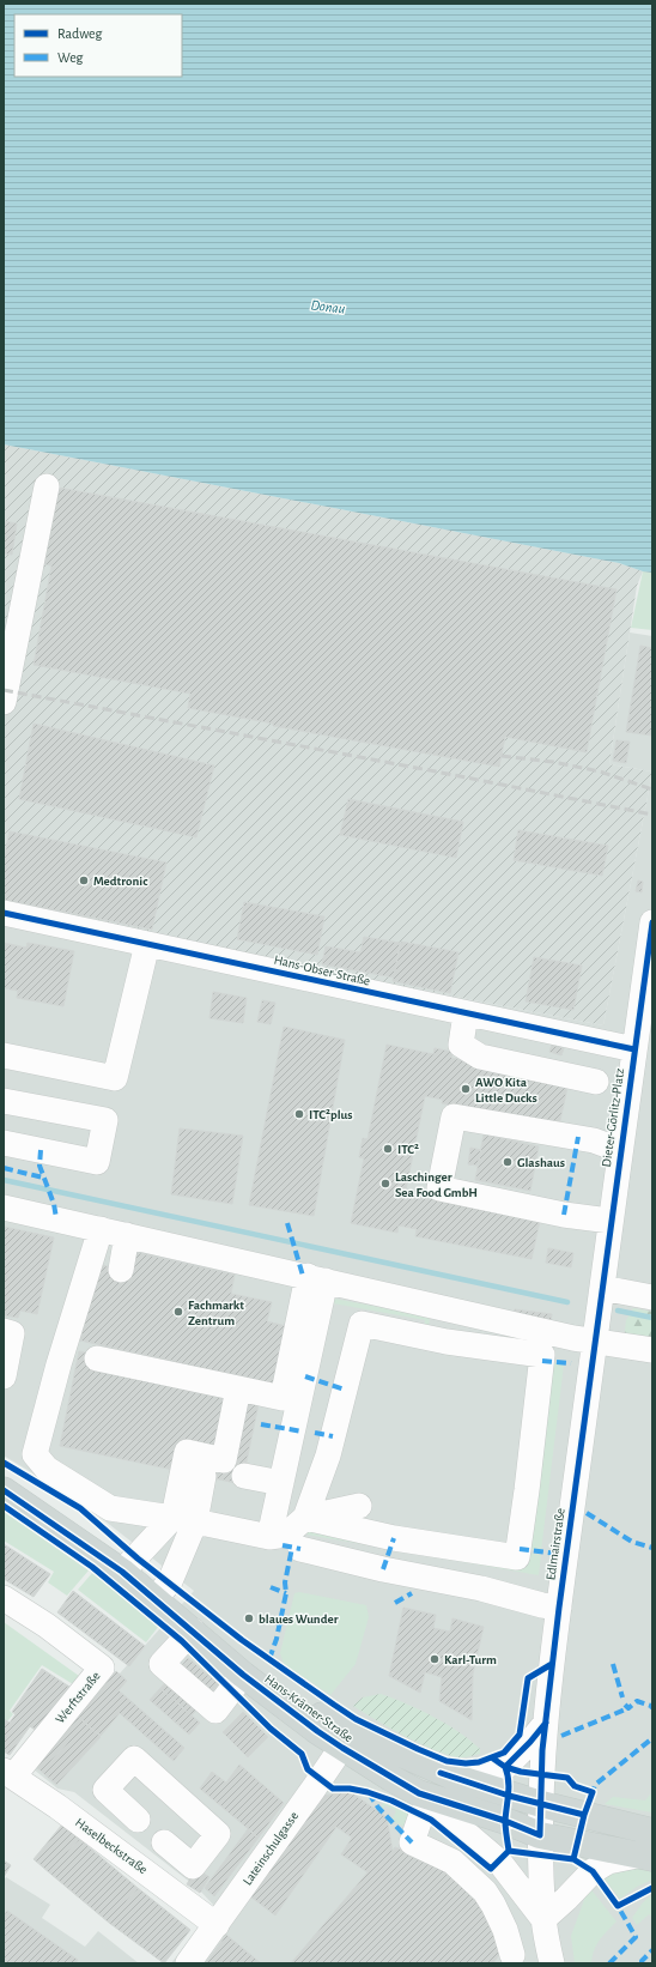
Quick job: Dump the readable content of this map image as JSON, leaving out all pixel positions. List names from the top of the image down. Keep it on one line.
{"streets":{"main road":["Hans-Krämer-Straße"],"street":["Hans-Obser-Straße","Dieter-Görlitz-Platz","Edlmairstraße","Werftstraße","Haselbeckstraße","Lateinschulgasse"]},"crossings":[["Hans-Obser-Straße","Dieter-Görlitz-Platz"],["Dieter-Görlitz-Platz","Edlmairstraße"],["Edlmairstraße","Hans-Krämer-Straße"],["Werftstraße","Haselbeckstraße"],["Hans-Krämer-Straße","Lateinschulgasse"],["Haselbeckstraße","Lateinschulgasse"]],"water":["Donau"],"places":["Medtronic","AWO Kita Little Ducks","ITC²plus","ITC²","Glashaus","Laschinger Sea Food GmbH","Fachmarkt Zentrum","blaues Wunder","Karl-Turm"],"legend":["Radweg","Weg"]}
